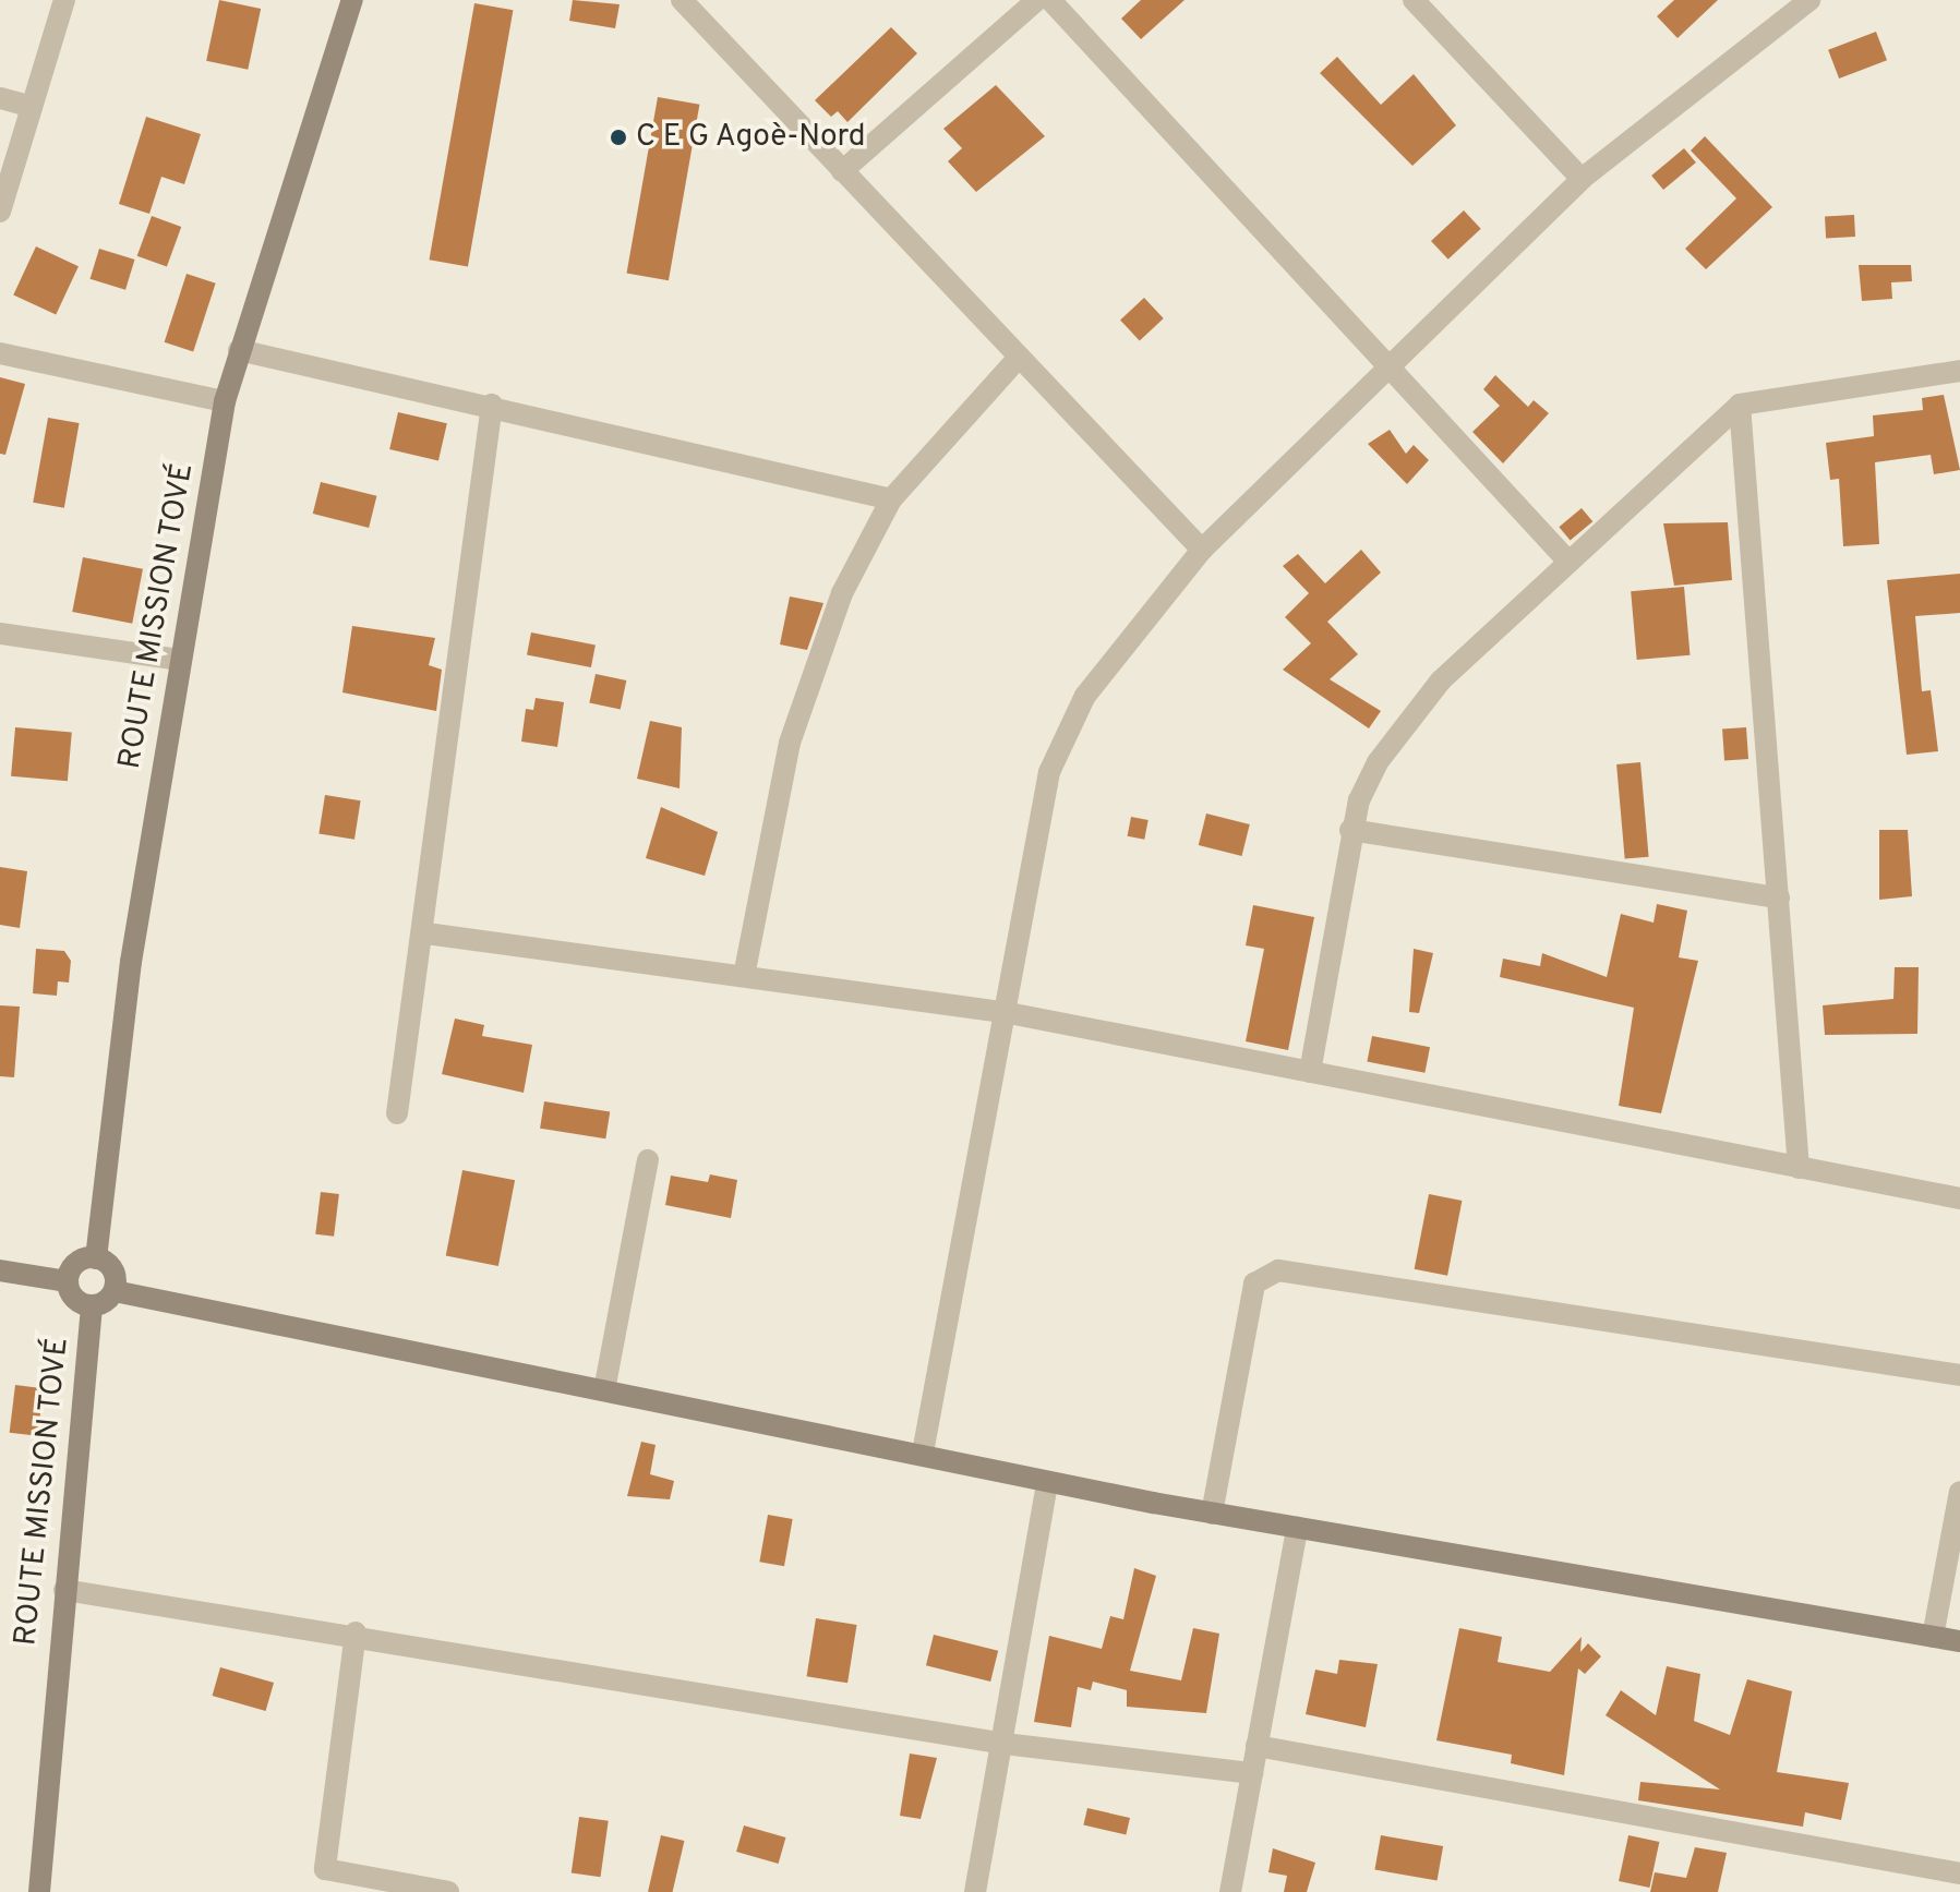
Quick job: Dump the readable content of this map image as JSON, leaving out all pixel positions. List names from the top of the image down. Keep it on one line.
{"streets":{"street":["ROUTE MISSION TOVÉ"]},"places":["C E G Agoè-Nord"]}
